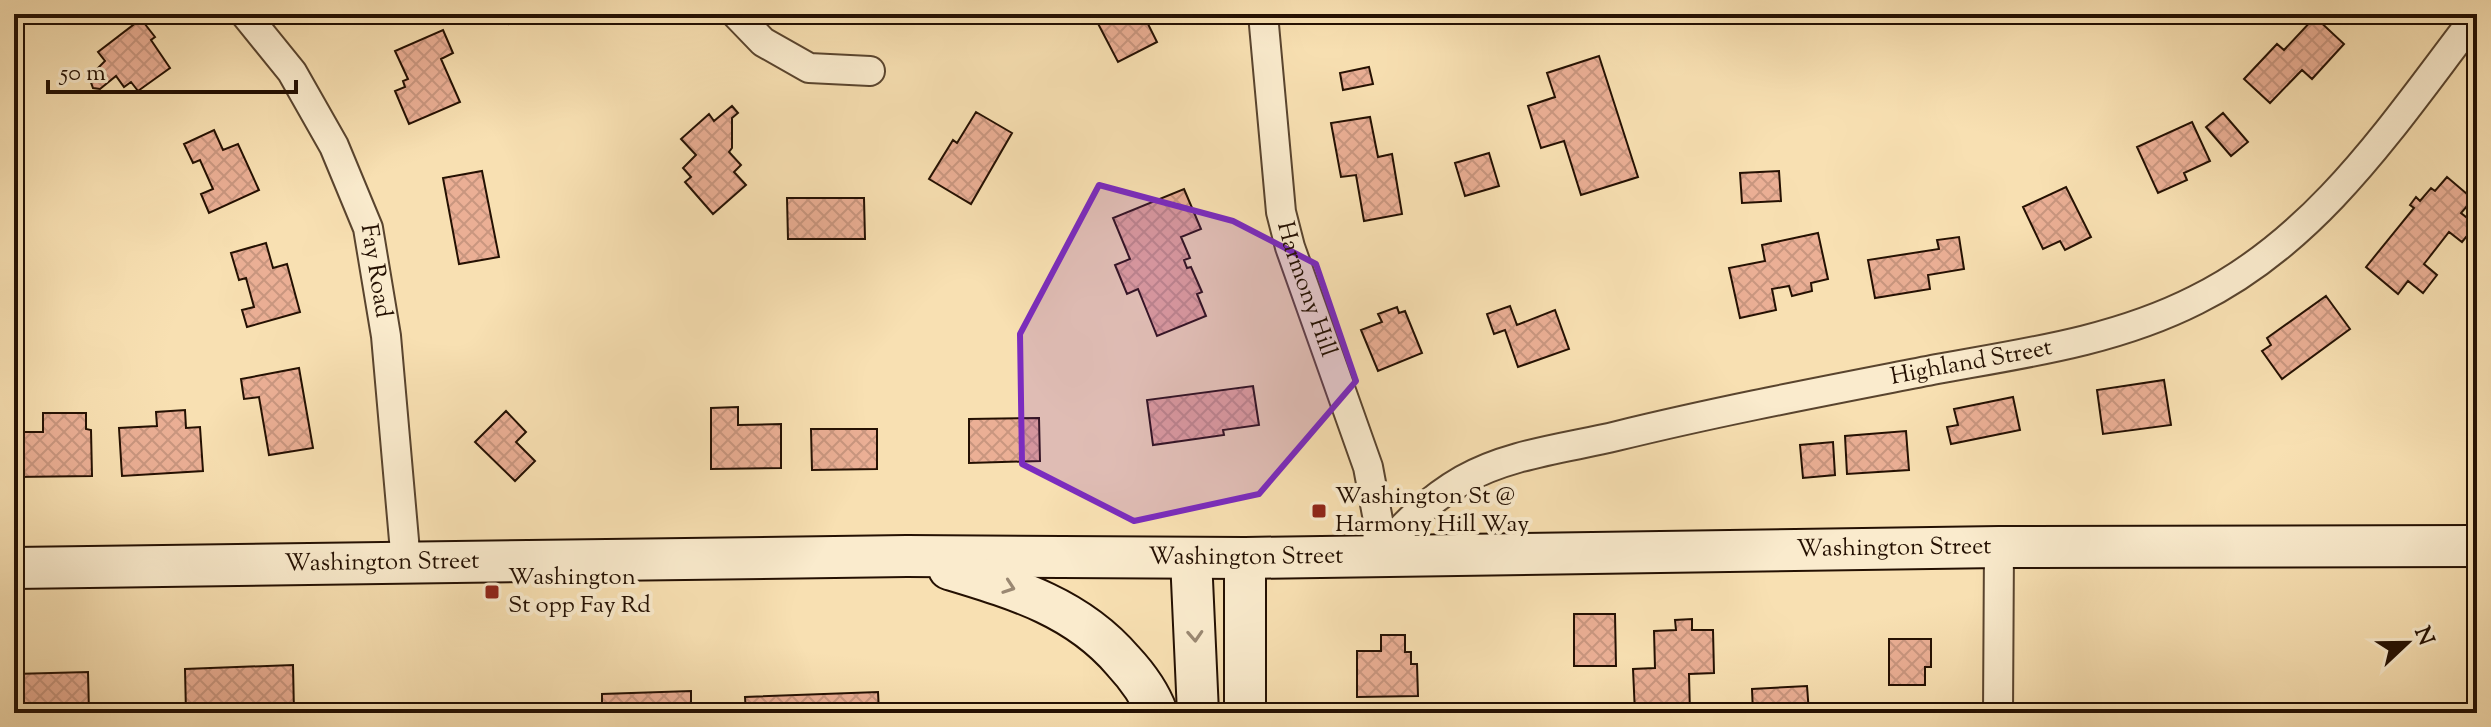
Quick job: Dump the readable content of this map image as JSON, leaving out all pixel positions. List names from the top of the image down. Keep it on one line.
{"streets":{"main road":["Washington Street"],"street":["Fay Road","Harmony Hill","Highland Street"]},"crossings":[["Fay Road","Washington Street"],["Harmony Hill","Highland Street"],["Harmony Hill","Washington Street"],["Highland Street","Washington Street"]],"places":{"transit":["Washington St @ Harmony Hill Way","Washington St opp Fay Rd"]},"scale_bar":"50 m","north":"right"}
